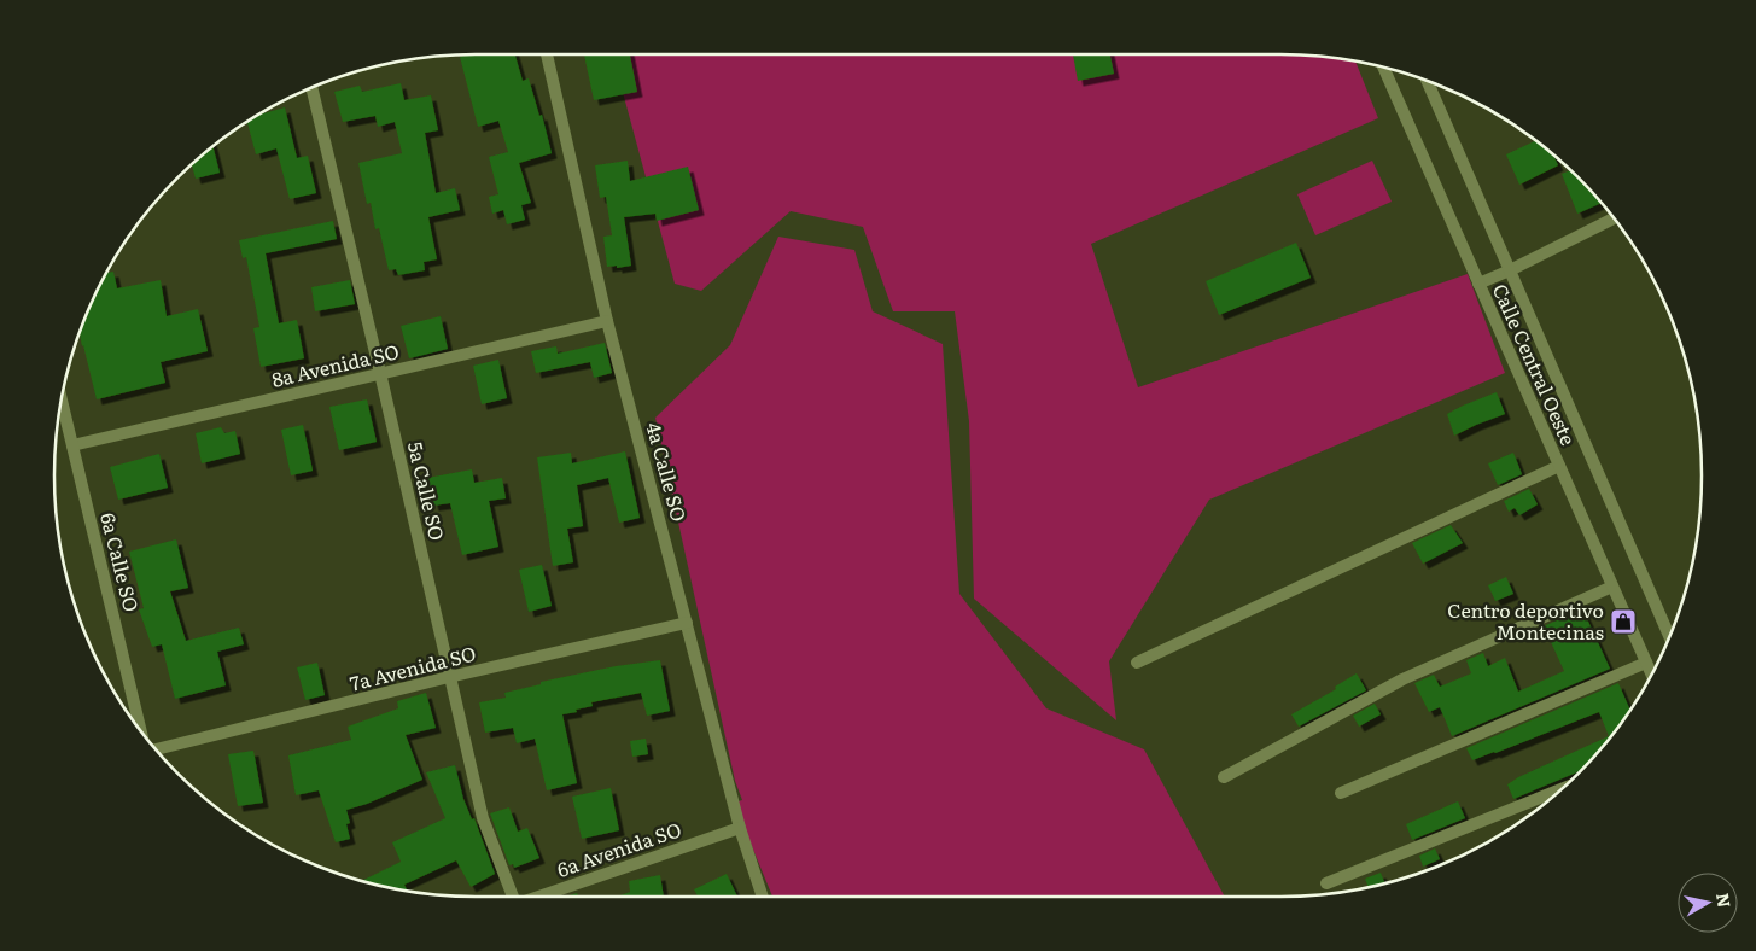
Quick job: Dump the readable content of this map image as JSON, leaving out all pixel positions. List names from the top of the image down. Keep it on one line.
{"streets":{"street":["Calle Central Oeste","8a Avenida SO","4a Calle SO","5a Calle SO","6a Calle SO","7a Avenida SO","6a Avenida SO"]},"crossings":[["8a Avenida SO","4a Calle SO"],["8a Avenida SO","5a Calle SO"],["8a Avenida SO","6a Calle SO"],["4a Calle SO","7a Avenida SO"],["4a Calle SO","6a Avenida SO"],["5a Calle SO","7a Avenida SO"]],"places":{"shop":["Centro deportivo Montecinas"]},"north":"right"}
